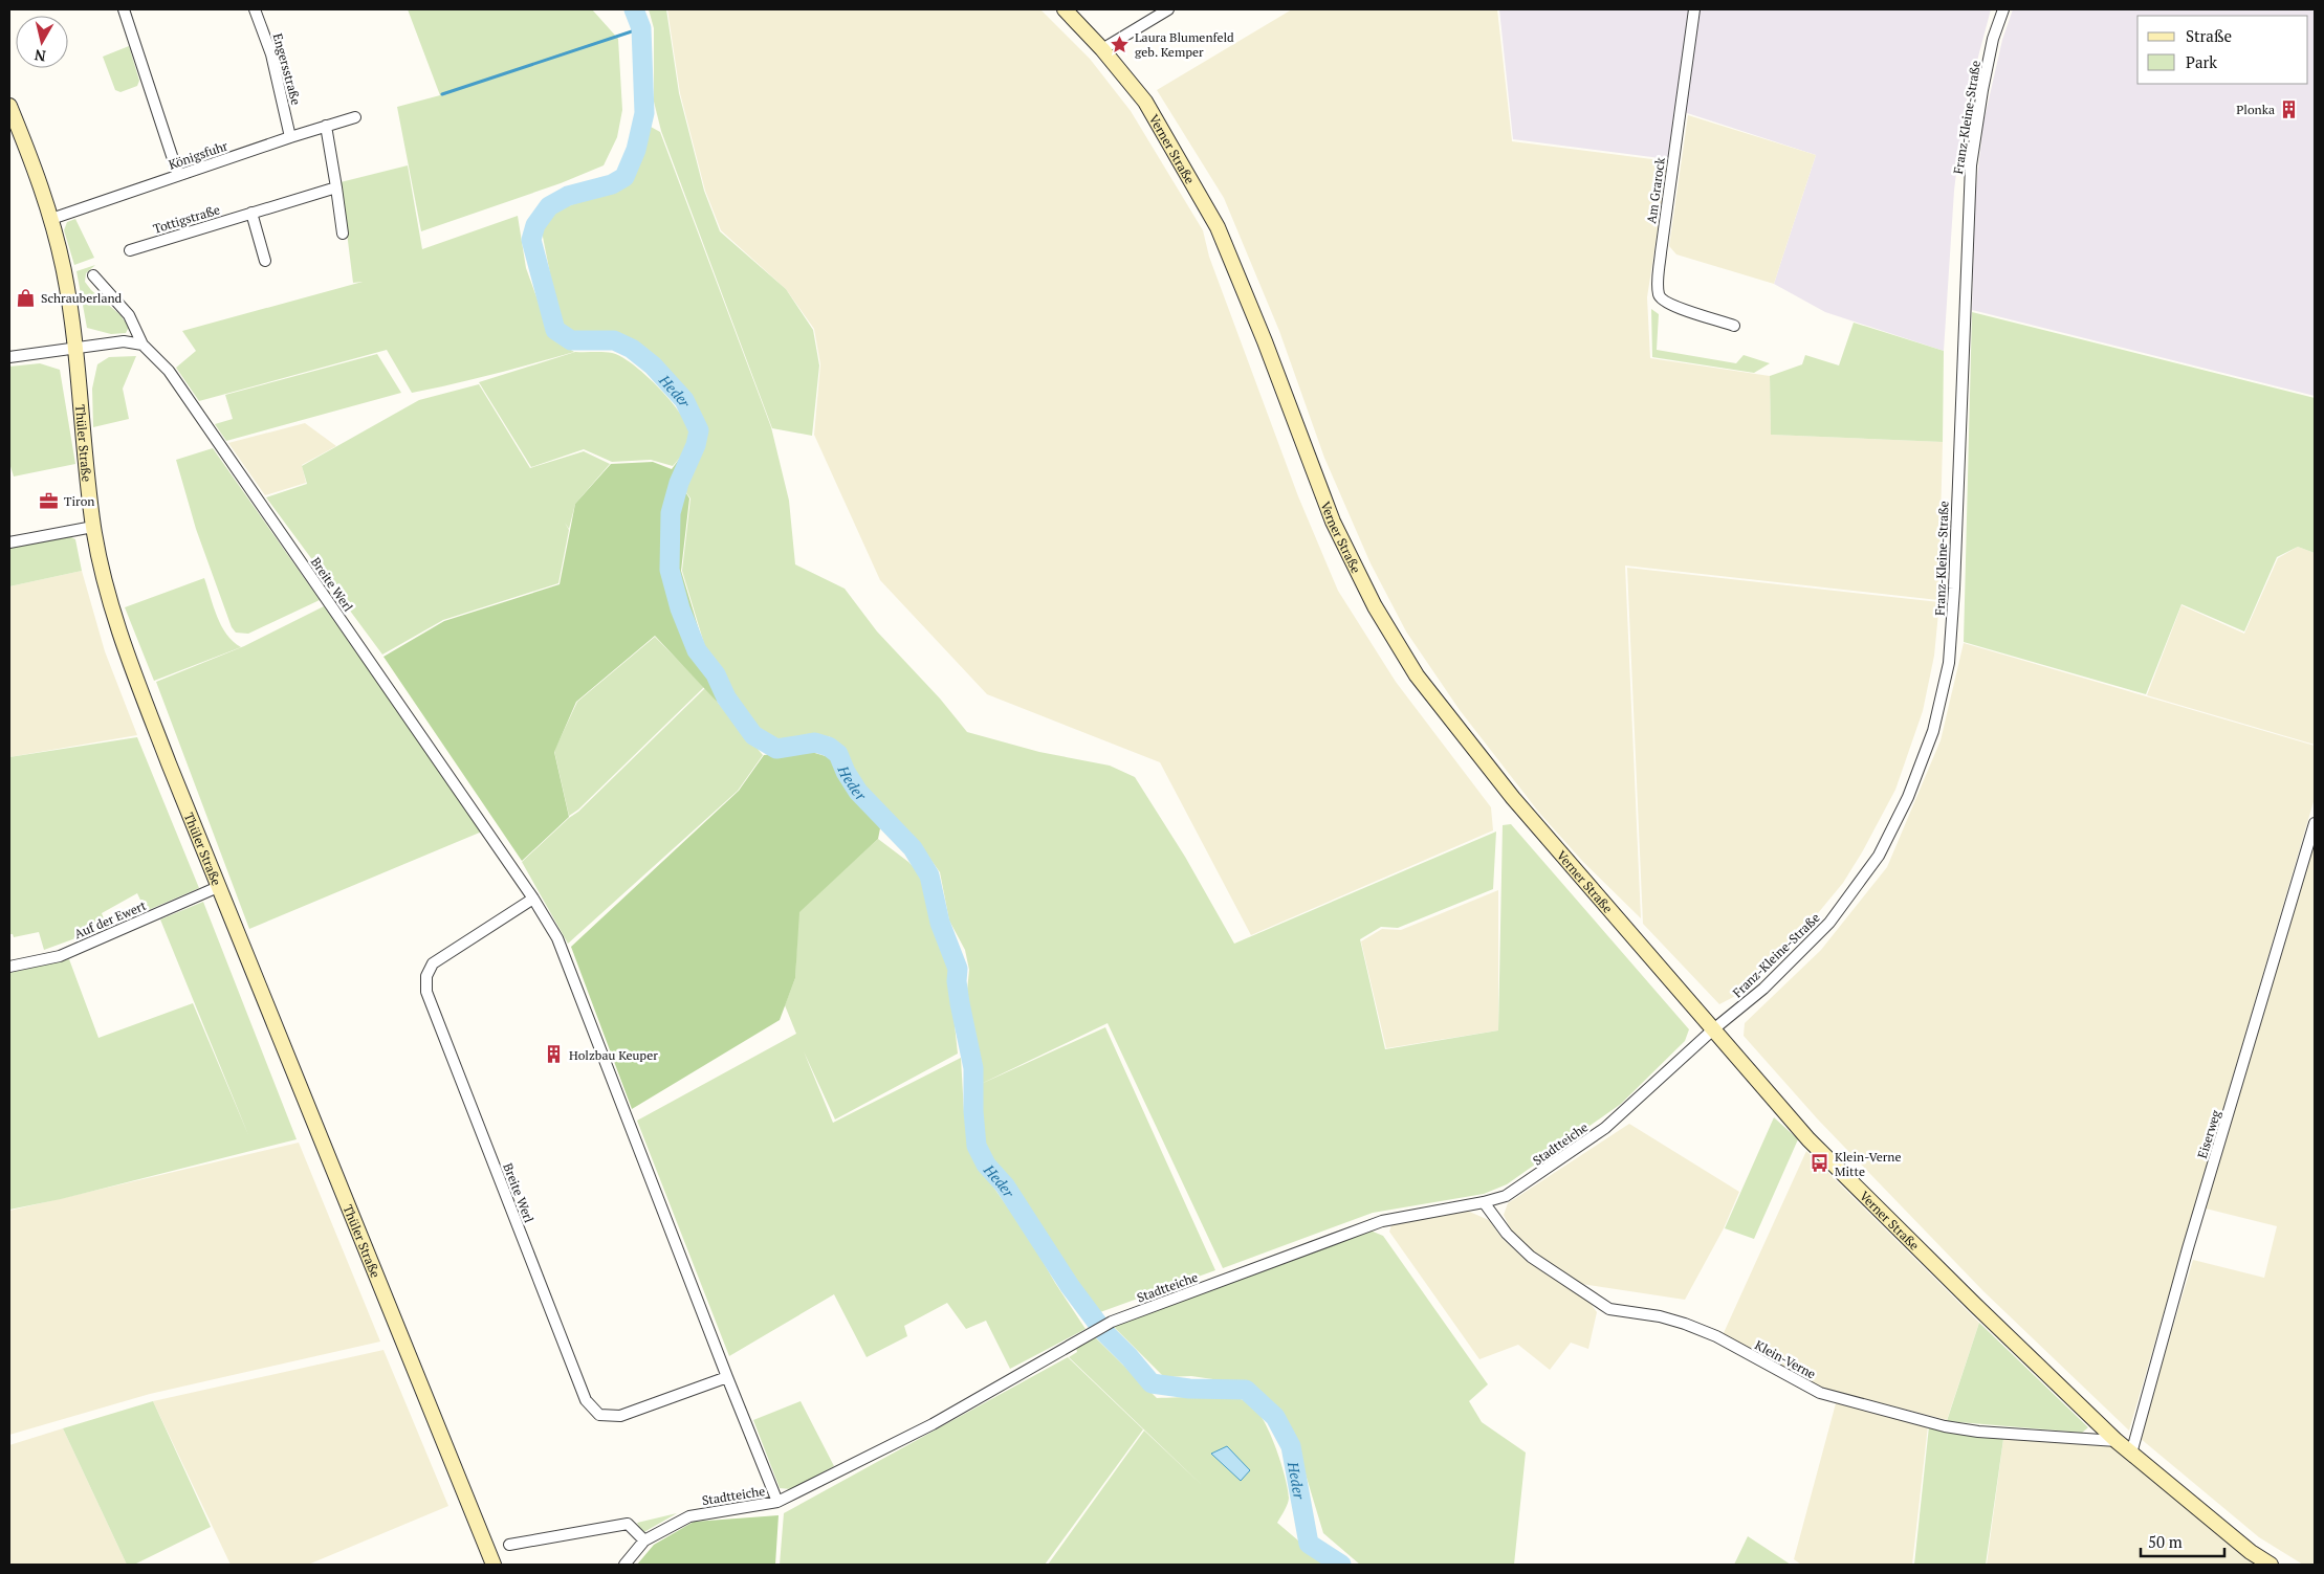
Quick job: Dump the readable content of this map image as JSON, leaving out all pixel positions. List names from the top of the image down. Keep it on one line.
{"streets":{"main road":["Verner Straße","Thüler Straße"],"street":["Engersstraße","Franz-Kleine-Straße","Königsfuhr","Am Grarock","Tottigstraße","Breite Werl","Auf der Ewert","Eiserweg","Stadtteiche","Klein-Verne"]},"crossings":[["Engersstraße","Königsfuhr"],["Franz-Kleine-Straße","Verner Straße"],["Franz-Kleine-Straße","Stadtteiche"],["Verner Straße","Eiserweg"],["Verner Straße","Stadtteiche"],["Verner Straße","Klein-Verne"],["Königsfuhr","Thüler Straße"],["Thüler Straße","Auf der Ewert"],["Breite Werl","Stadtteiche"],["Stadtteiche","Klein-Verne"]],"water":["Heder"],"places":{"place":["Laura Blumenfeld geb. Kemper"],"building":["Plonka","Holzbau Keuper"],"shop":["Schrauberland"],"office":["Tiron"],"bus stop":["Klein-Verne Mitte"]},"legend":["Straße","Park"],"scale_bar":"50 m","north":"bottom"}
